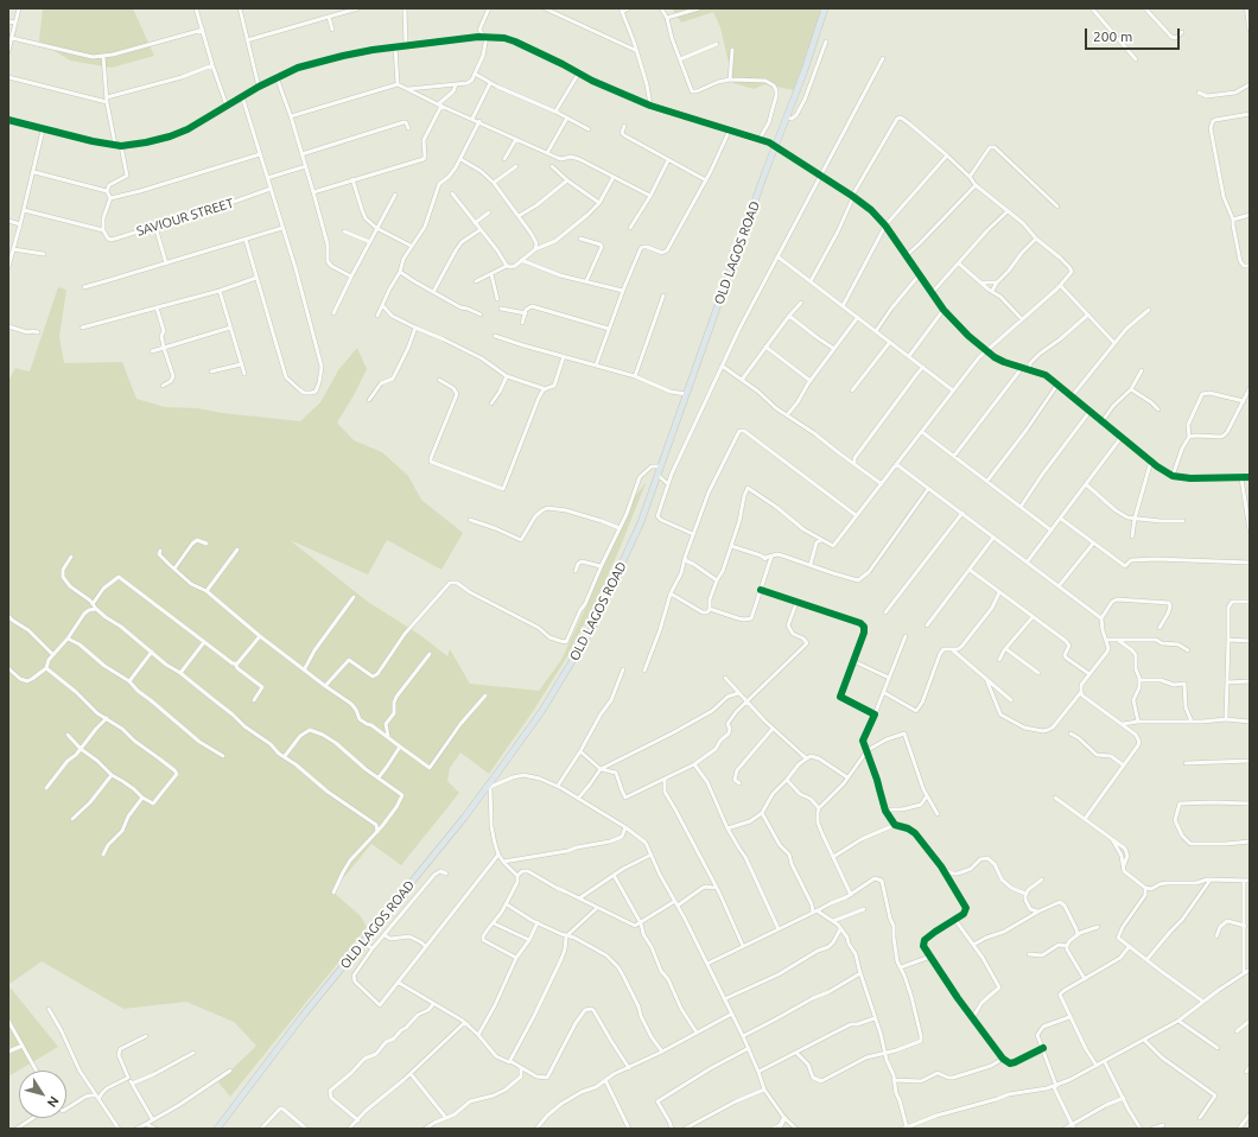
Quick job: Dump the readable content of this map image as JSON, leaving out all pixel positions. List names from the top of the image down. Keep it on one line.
{"streets":{"main road":["OLD LAGOS ROAD"],"street":["SAVIOUR STREET"]},"scale_bar":"200 m","north":"bottom right"}
